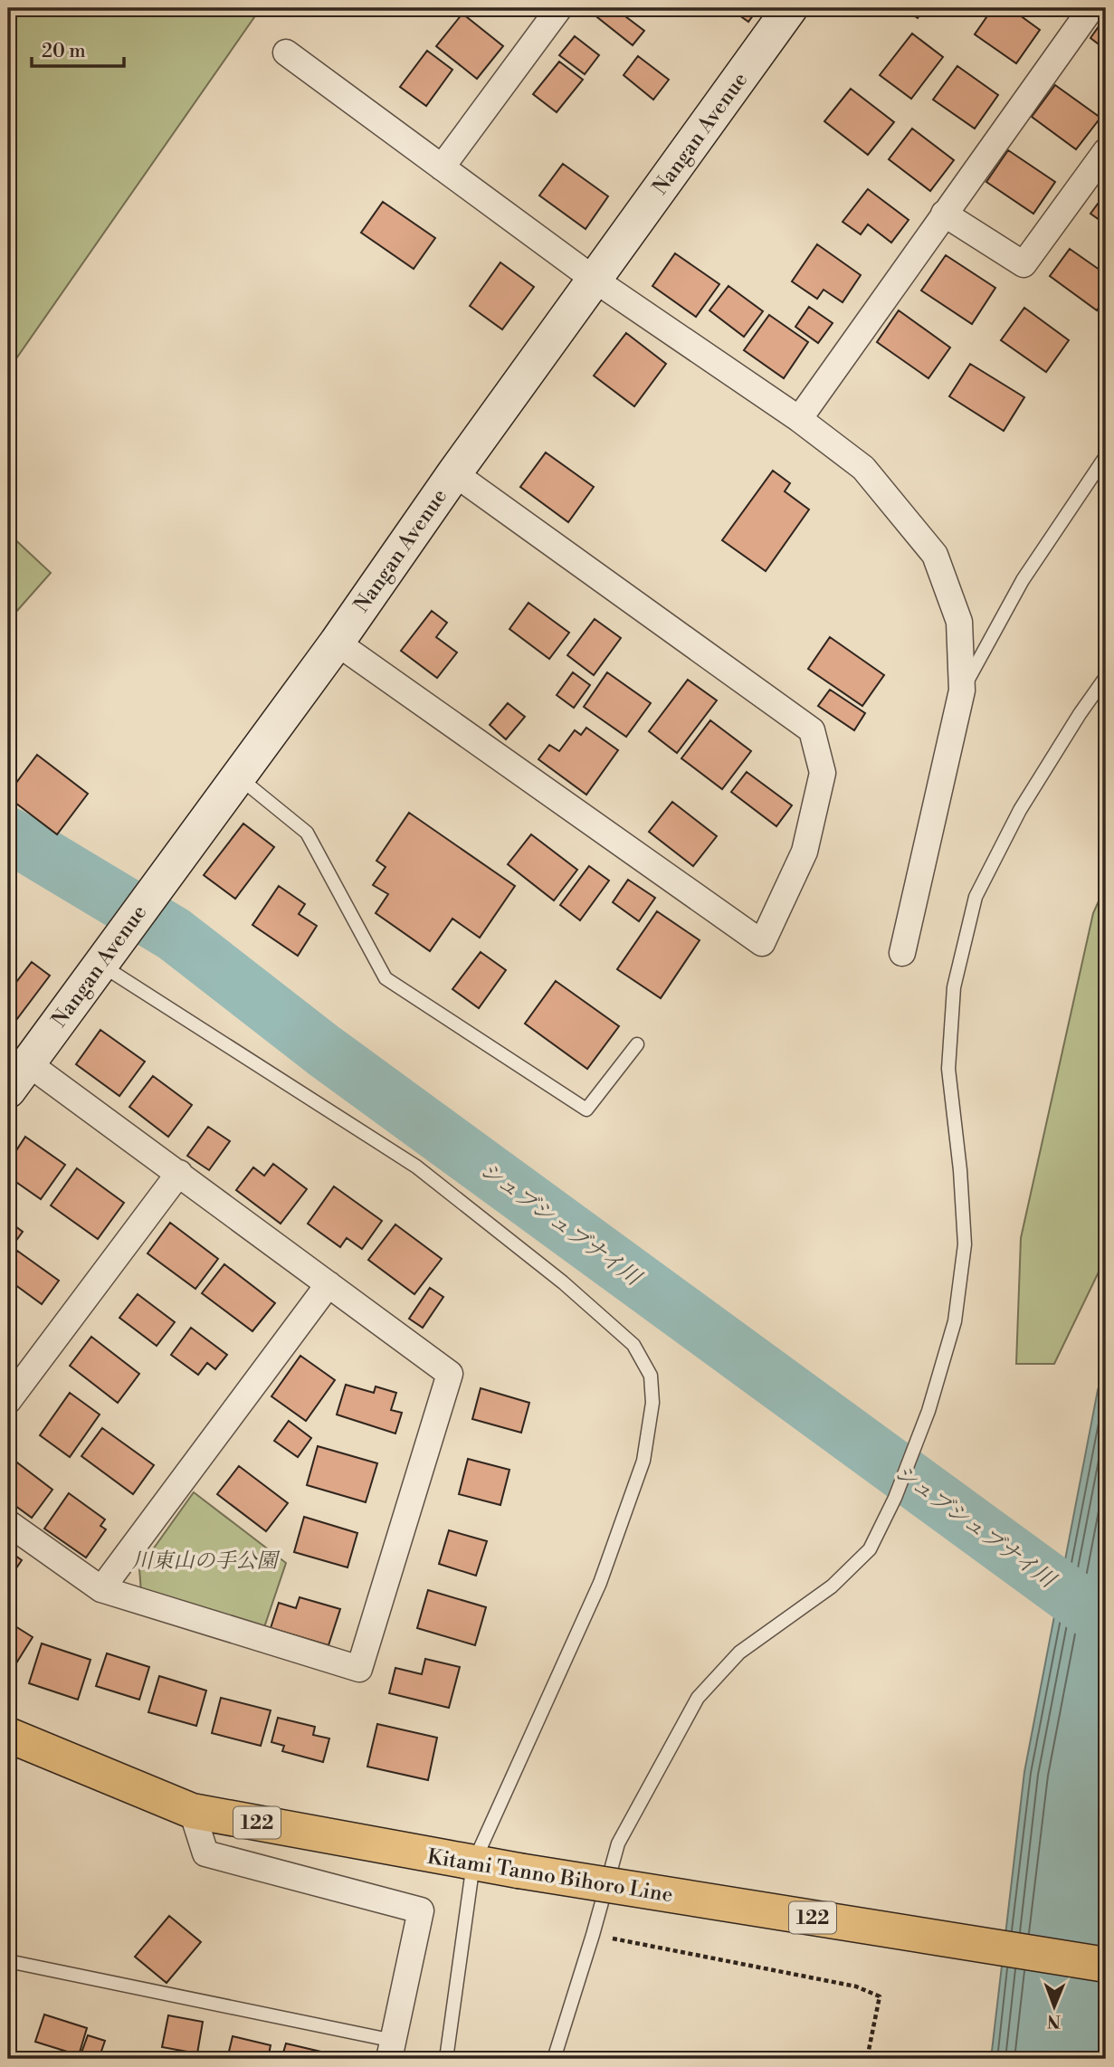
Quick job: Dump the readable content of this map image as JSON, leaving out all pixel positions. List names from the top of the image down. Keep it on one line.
{"streets":{"main road":["Nangan Avenue","122","Kitami Tanno Bihoro Line"]},"water":["シュブシュブナイ川"],"parks":["川東山の手公園"],"scale_bar":"20 m","north":"bottom"}
